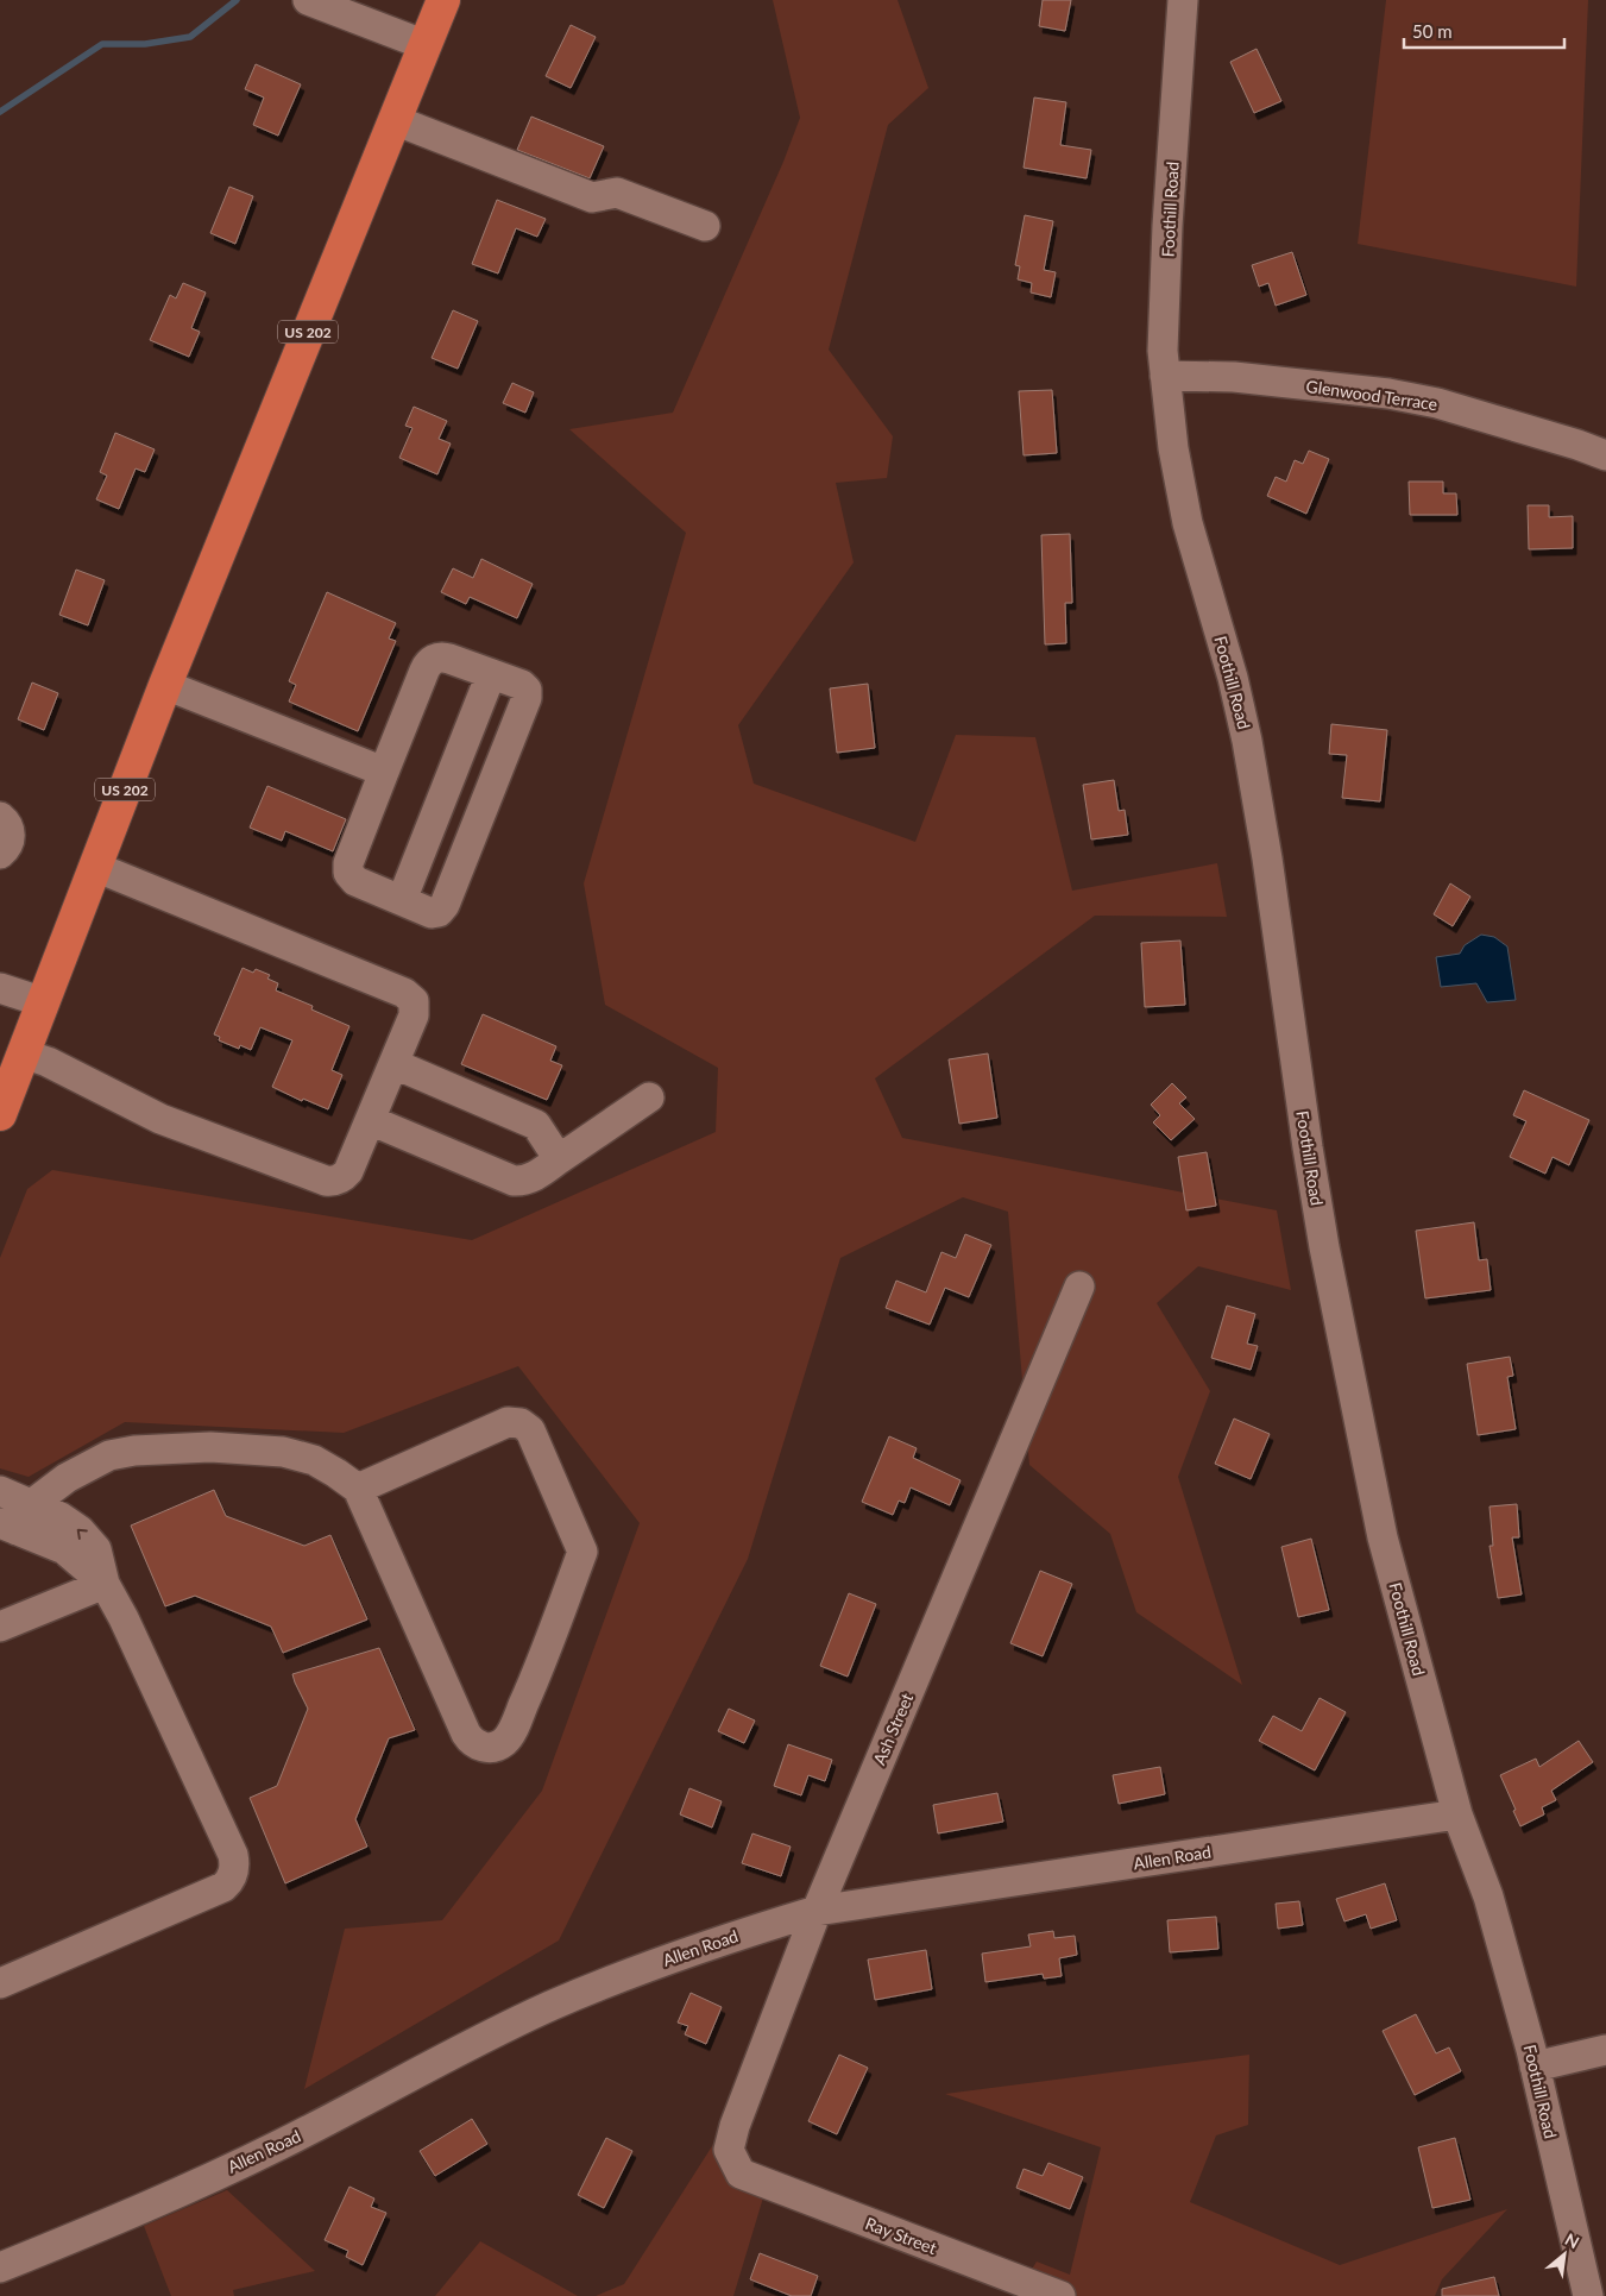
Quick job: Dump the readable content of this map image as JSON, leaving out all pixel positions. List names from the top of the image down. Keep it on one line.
{"streets":{"highway":["US 202"],"street":["Foothill Road","Glenwood Terrace","Ash Street","Allen Road","Ray Street"]},"crossings":[["Foothill Road","Glenwood Terrace"],["Foothill Road","Allen Road"],["Ash Street","Allen Road"],["Ash Street","Ray Street"]],"scale_bar":"50 m","north":"top right"}
